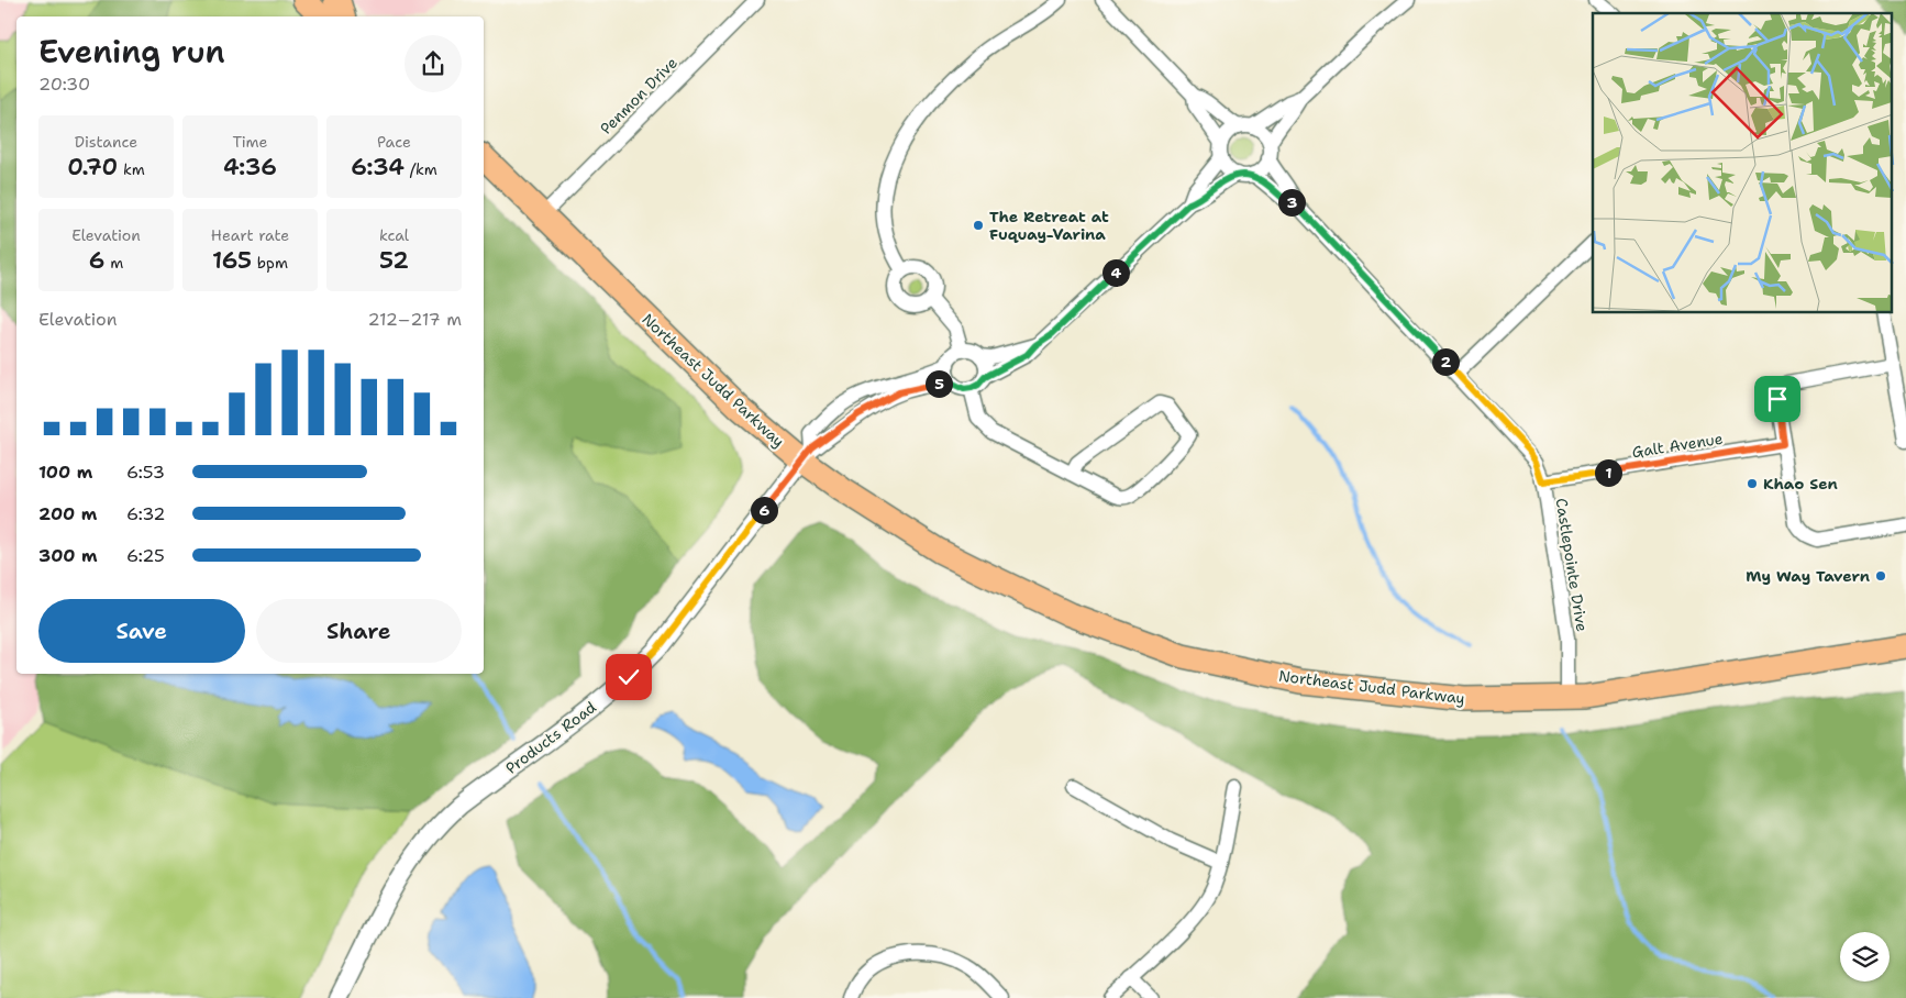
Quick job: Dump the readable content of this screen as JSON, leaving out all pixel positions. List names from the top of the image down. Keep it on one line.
{"streets":{"highway":["Northeast Judd Parkway"],"street":["Penmon Drive","Galt Avenue","Castlepointe Drive","Products Road"]},"crossings":[["Penmon Drive","Northeast Judd Parkway"],["Northeast Judd Parkway","Castlepointe Drive"],["Northeast Judd Parkway","Products Road"],["Galt Avenue","Castlepointe Drive"]],"places":["The Retreat at Fuquay-Varina","Khao Sen","My Way Tavern"],"page":{"heading":["Evening run","20:30"],"stats":[["Distance","0.70 km"],["Time","4:36"],["Pace","6:34 /km"],["Elevation","6 m"],["Heart rate","165 bpm"],["kcal","52"]],"pins":["3","4","2","5","1","6"],"chart":["Elevation","212–217 m"],"list":[{"name":"100 m","note":"6:53"},{"name":"200 m","note":"6:32"},{"name":"300 m","note":"6:25"}],"buttons":["Save","Share"]}}
